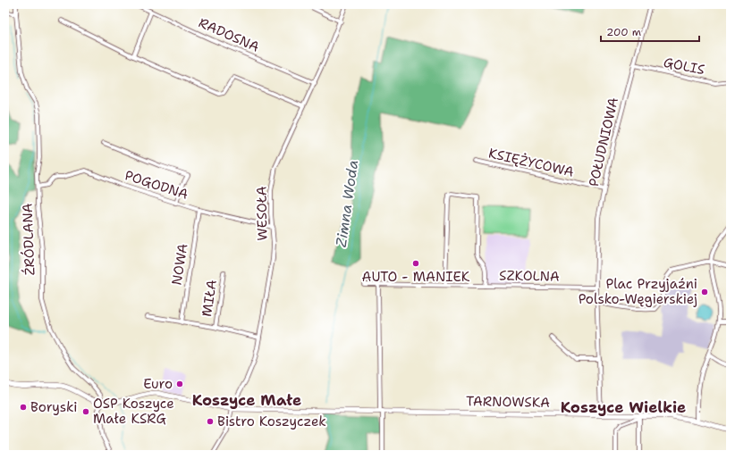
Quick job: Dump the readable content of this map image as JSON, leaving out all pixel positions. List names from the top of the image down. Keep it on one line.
{"streets":{"street":["RADOSNA","GOLIS","POŁUDNIOWA","KSIĘŻYCOWA","POGODNA","WESOŁA","ŹRÓDLANA","NOWA","SZKOLNA","MIŁA","TARNOWSKA"]},"crossings":[["RADOSNA","WESOŁA"],["GOLIS","POŁUDNIOWA"],["POŁUDNIOWA","KSIĘŻYCOWA"],["POŁUDNIOWA","SZKOLNA"],["POGODNA","WESOŁA"],["POGODNA","ŹRÓDLANA"],["POGODNA","NOWA"],["WESOŁA","TARNOWSKA"],["ŹRÓDLANA","TARNOWSKA"]],"districts":["Koszyce Małe","Koszyce Wielkie"],"water":["Zimna Woda"],"places":["AUTO - MANIEK","Plac Przyjaźni Polsko-Węgierskiej","Euro","Boryski","OSP Koszyce Małe KSRG","Bistro Koszyczek"],"scale_bar":"200 m"}
